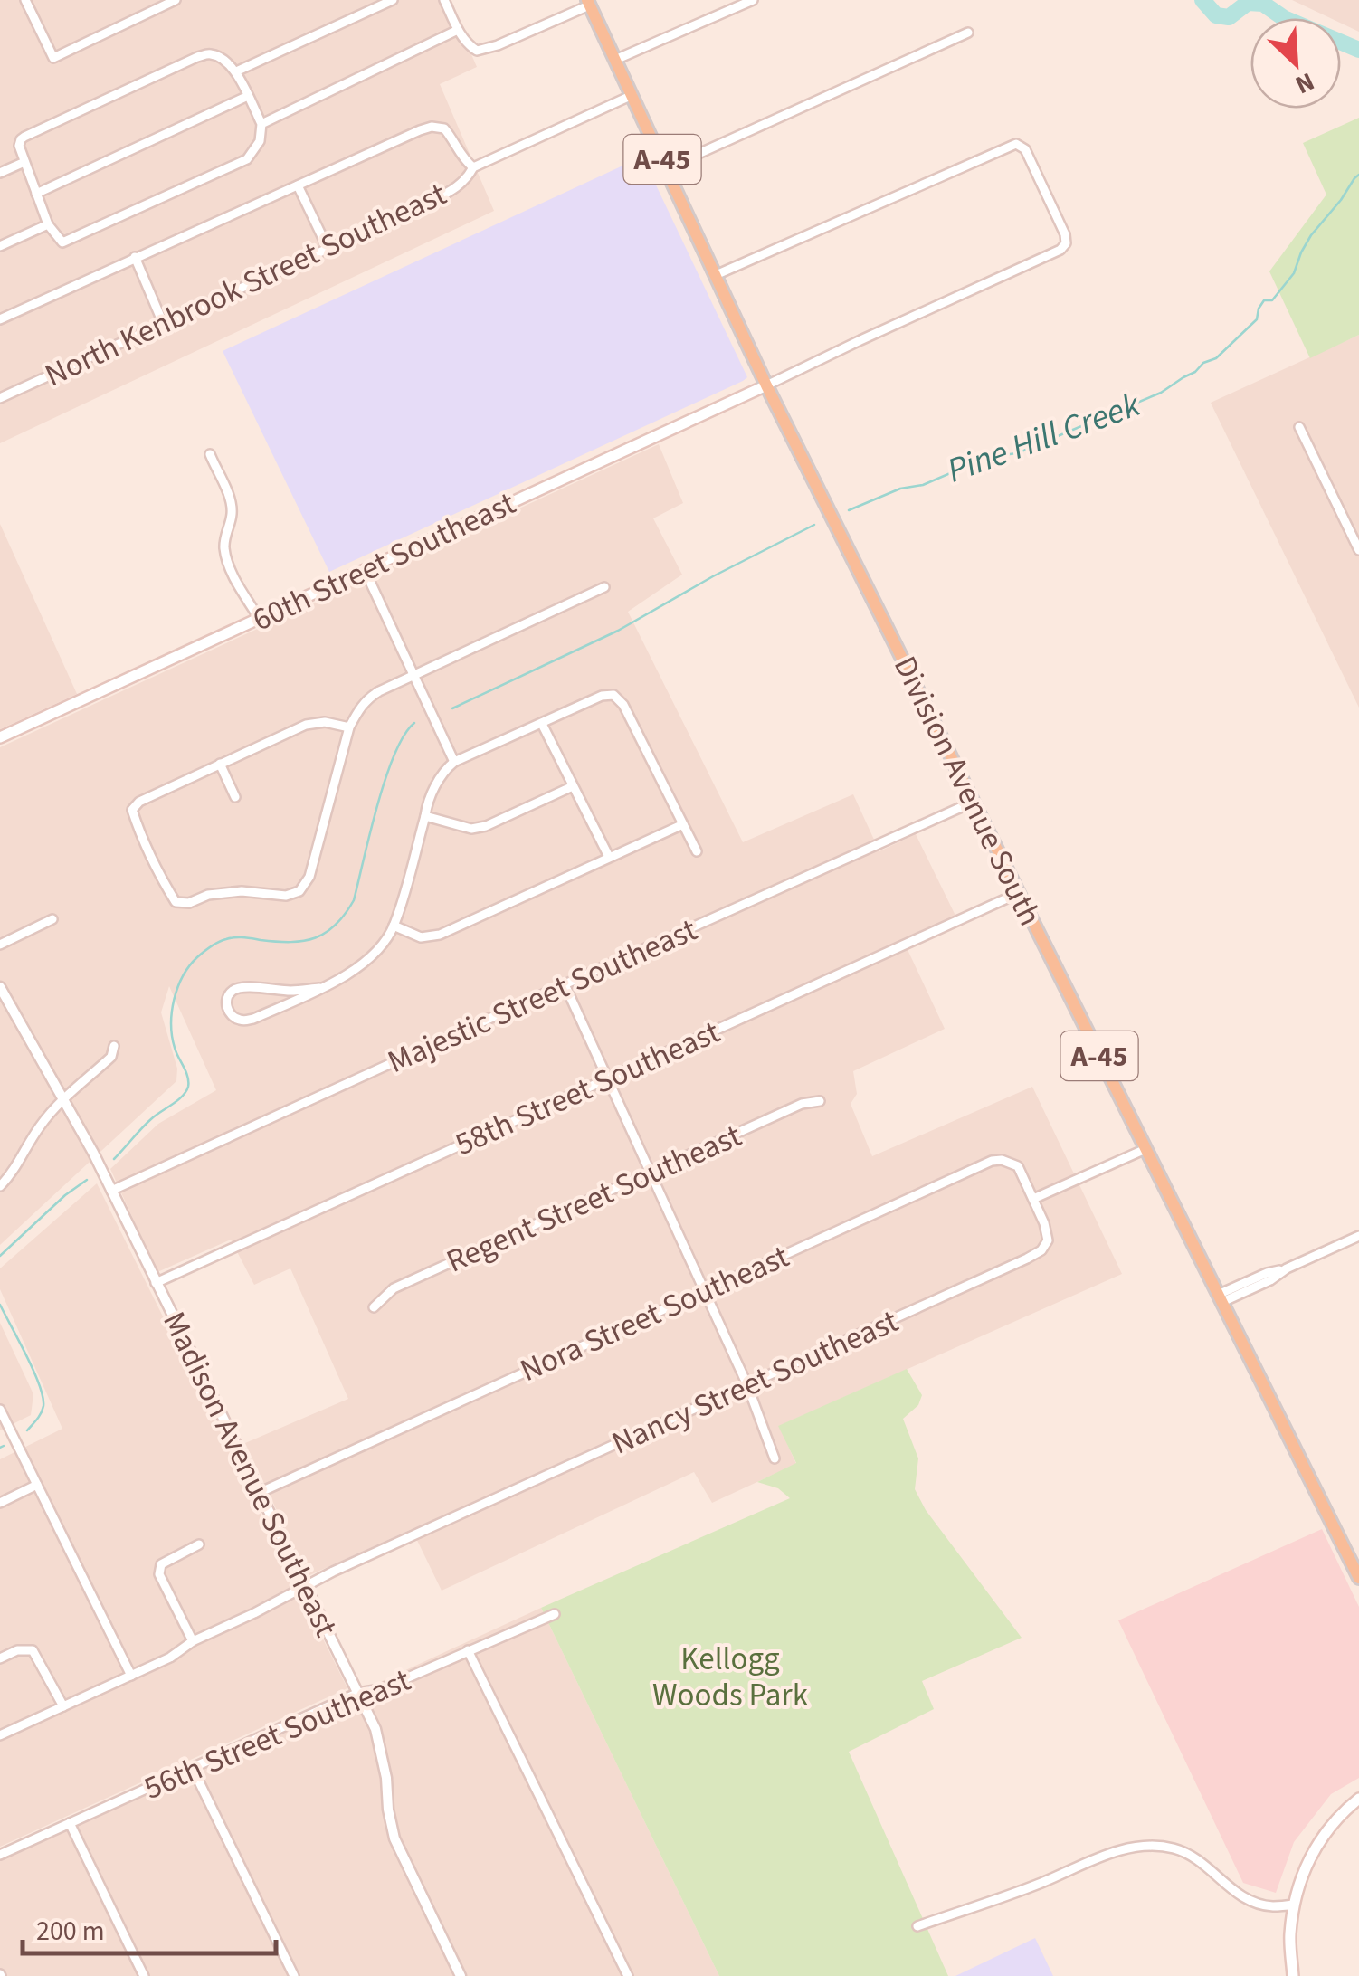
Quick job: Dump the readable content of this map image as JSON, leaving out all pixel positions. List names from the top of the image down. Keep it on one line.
{"streets":{"main road":["A-45","60th Street Southeast","Division Avenue South"],"street":["North Kenbrook Street Southeast","Majestic Street Southeast","58th Street Southeast","Regent Street Southeast","Nora Street Southeast","Nancy Street Southeast","Madison Avenue Southeast","56th Street Southeast"]},"crossings":[["North Kenbrook Street Southeast","Division Avenue South"],["60th Street Southeast","Division Avenue South"],["Division Avenue South","Majestic Street Southeast"],["Division Avenue South","58th Street Southeast"],["Majestic Street Southeast","Madison Avenue Southeast"],["58th Street Southeast","Madison Avenue Southeast"],["Nora Street Southeast","Nancy Street Southeast"],["Nora Street Southeast","Madison Avenue Southeast"],["Nancy Street Southeast","Madison Avenue Southeast"],["Madison Avenue Southeast","56th Street Southeast"]],"water":["Pine Hill Creek"],"parks":["Kellogg Woods Park"],"scale_bar":"200 m","north":"bottom right"}
